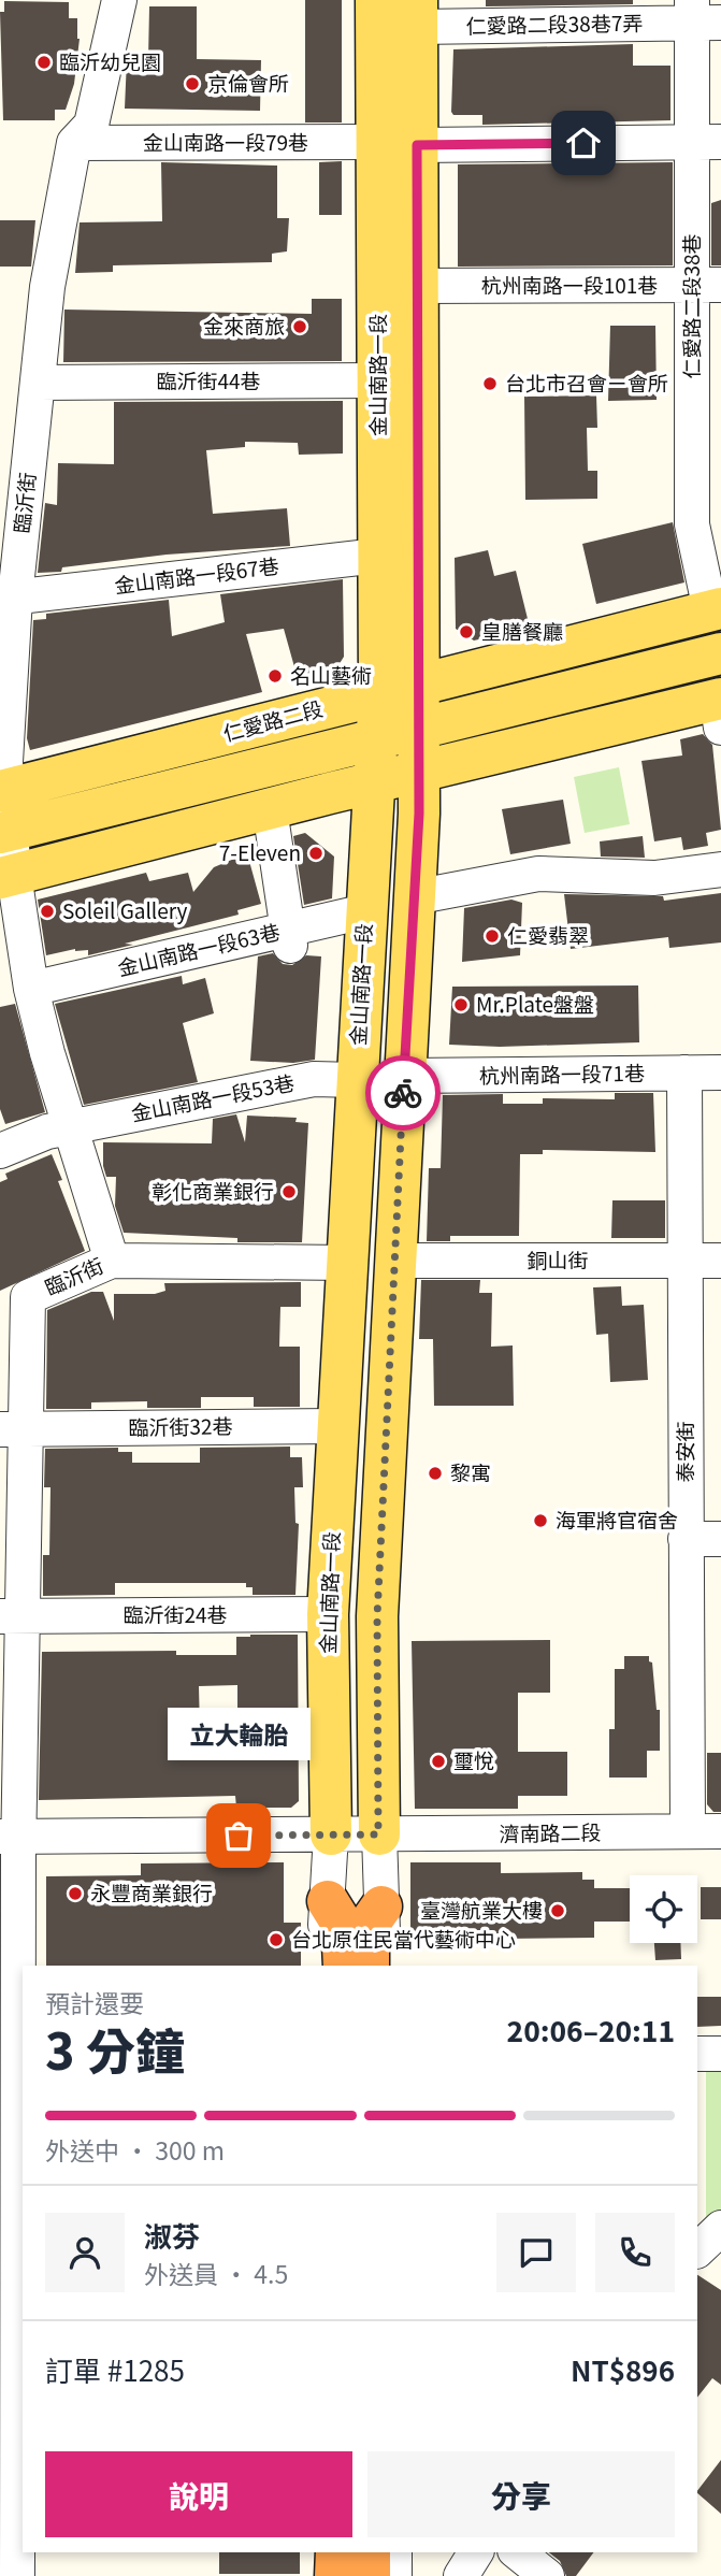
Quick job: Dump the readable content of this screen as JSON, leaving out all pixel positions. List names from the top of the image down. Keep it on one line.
{"streets":{"main road":["金山南路一段","仁愛路二段"],"street":["仁愛路二段38巷7弄","金山南路一段79巷","杭州南路一段101巷","仁愛路二段38巷","臨沂街44巷","臨沂街","金山南路一段67巷","金山南路一段63巷","杭州南路一段71巷","金山南路一段53巷","銅山街","臨沂街32巷","泰安街","臨沂街24巷","濟南路二段"]},"crossings":[["仁愛路二段38巷7弄","仁愛路二段38巷"],["仁愛路二段38巷7弄","金山南路一段"],["金山南路一段79巷","金山南路一段"],["金山南路一段79巷","臨沂街"],["杭州南路一段101巷","仁愛路二段38巷"],["杭州南路一段101巷","金山南路一段"],["仁愛路二段38巷","仁愛路二段"],["金山南路一段","臨沂街44巷"],["金山南路一段","金山南路一段67巷"],["金山南路一段","仁愛路二段"],["金山南路一段","金山南路一段63巷"],["金山南路一段","杭州南路一段71巷"],["金山南路一段","金山南路一段53巷"],["金山南路一段","銅山街"],["金山南路一段","臨沂街32巷"],["金山南路一段","臨沂街24巷"],["金山南路一段","濟南路二段"],["臨沂街44巷","臨沂街"],["臨沂街","金山南路一段67巷"],["臨沂街","仁愛路二段"],["臨沂街","金山南路一段63巷"],["臨沂街","金山南路一段53巷"],["臨沂街","臨沂街32巷"],["臨沂街","臨沂街24巷"],["杭州南路一段71巷","泰安街"],["銅山街","泰安街"],["泰安街","濟南路二段"]],"places":["臨沂幼兒園","京倫會所","金來商旅","台北市召會ㄧ會所","皇膳餐廳","名山藝術","7-Eleven","Soleil Gallery","仁愛翡翠","Mr.Plate盤盤","彰化商業銀行","黎寓","海軍將官宿舍","璽悅","立大輪胎","永豐商業銀行","臺灣航業大樓","台北原住民當代藝術中心"],"page":{"bubble":"立大輪胎","heading":["3 分鐘","預計還要","20:06–20:11"],"panel":["淑芬","外送員 · 4.5","訂單 #1285","NT$896"],"bar":"外送中 · 300 m","buttons":["說明","分享"]}}
